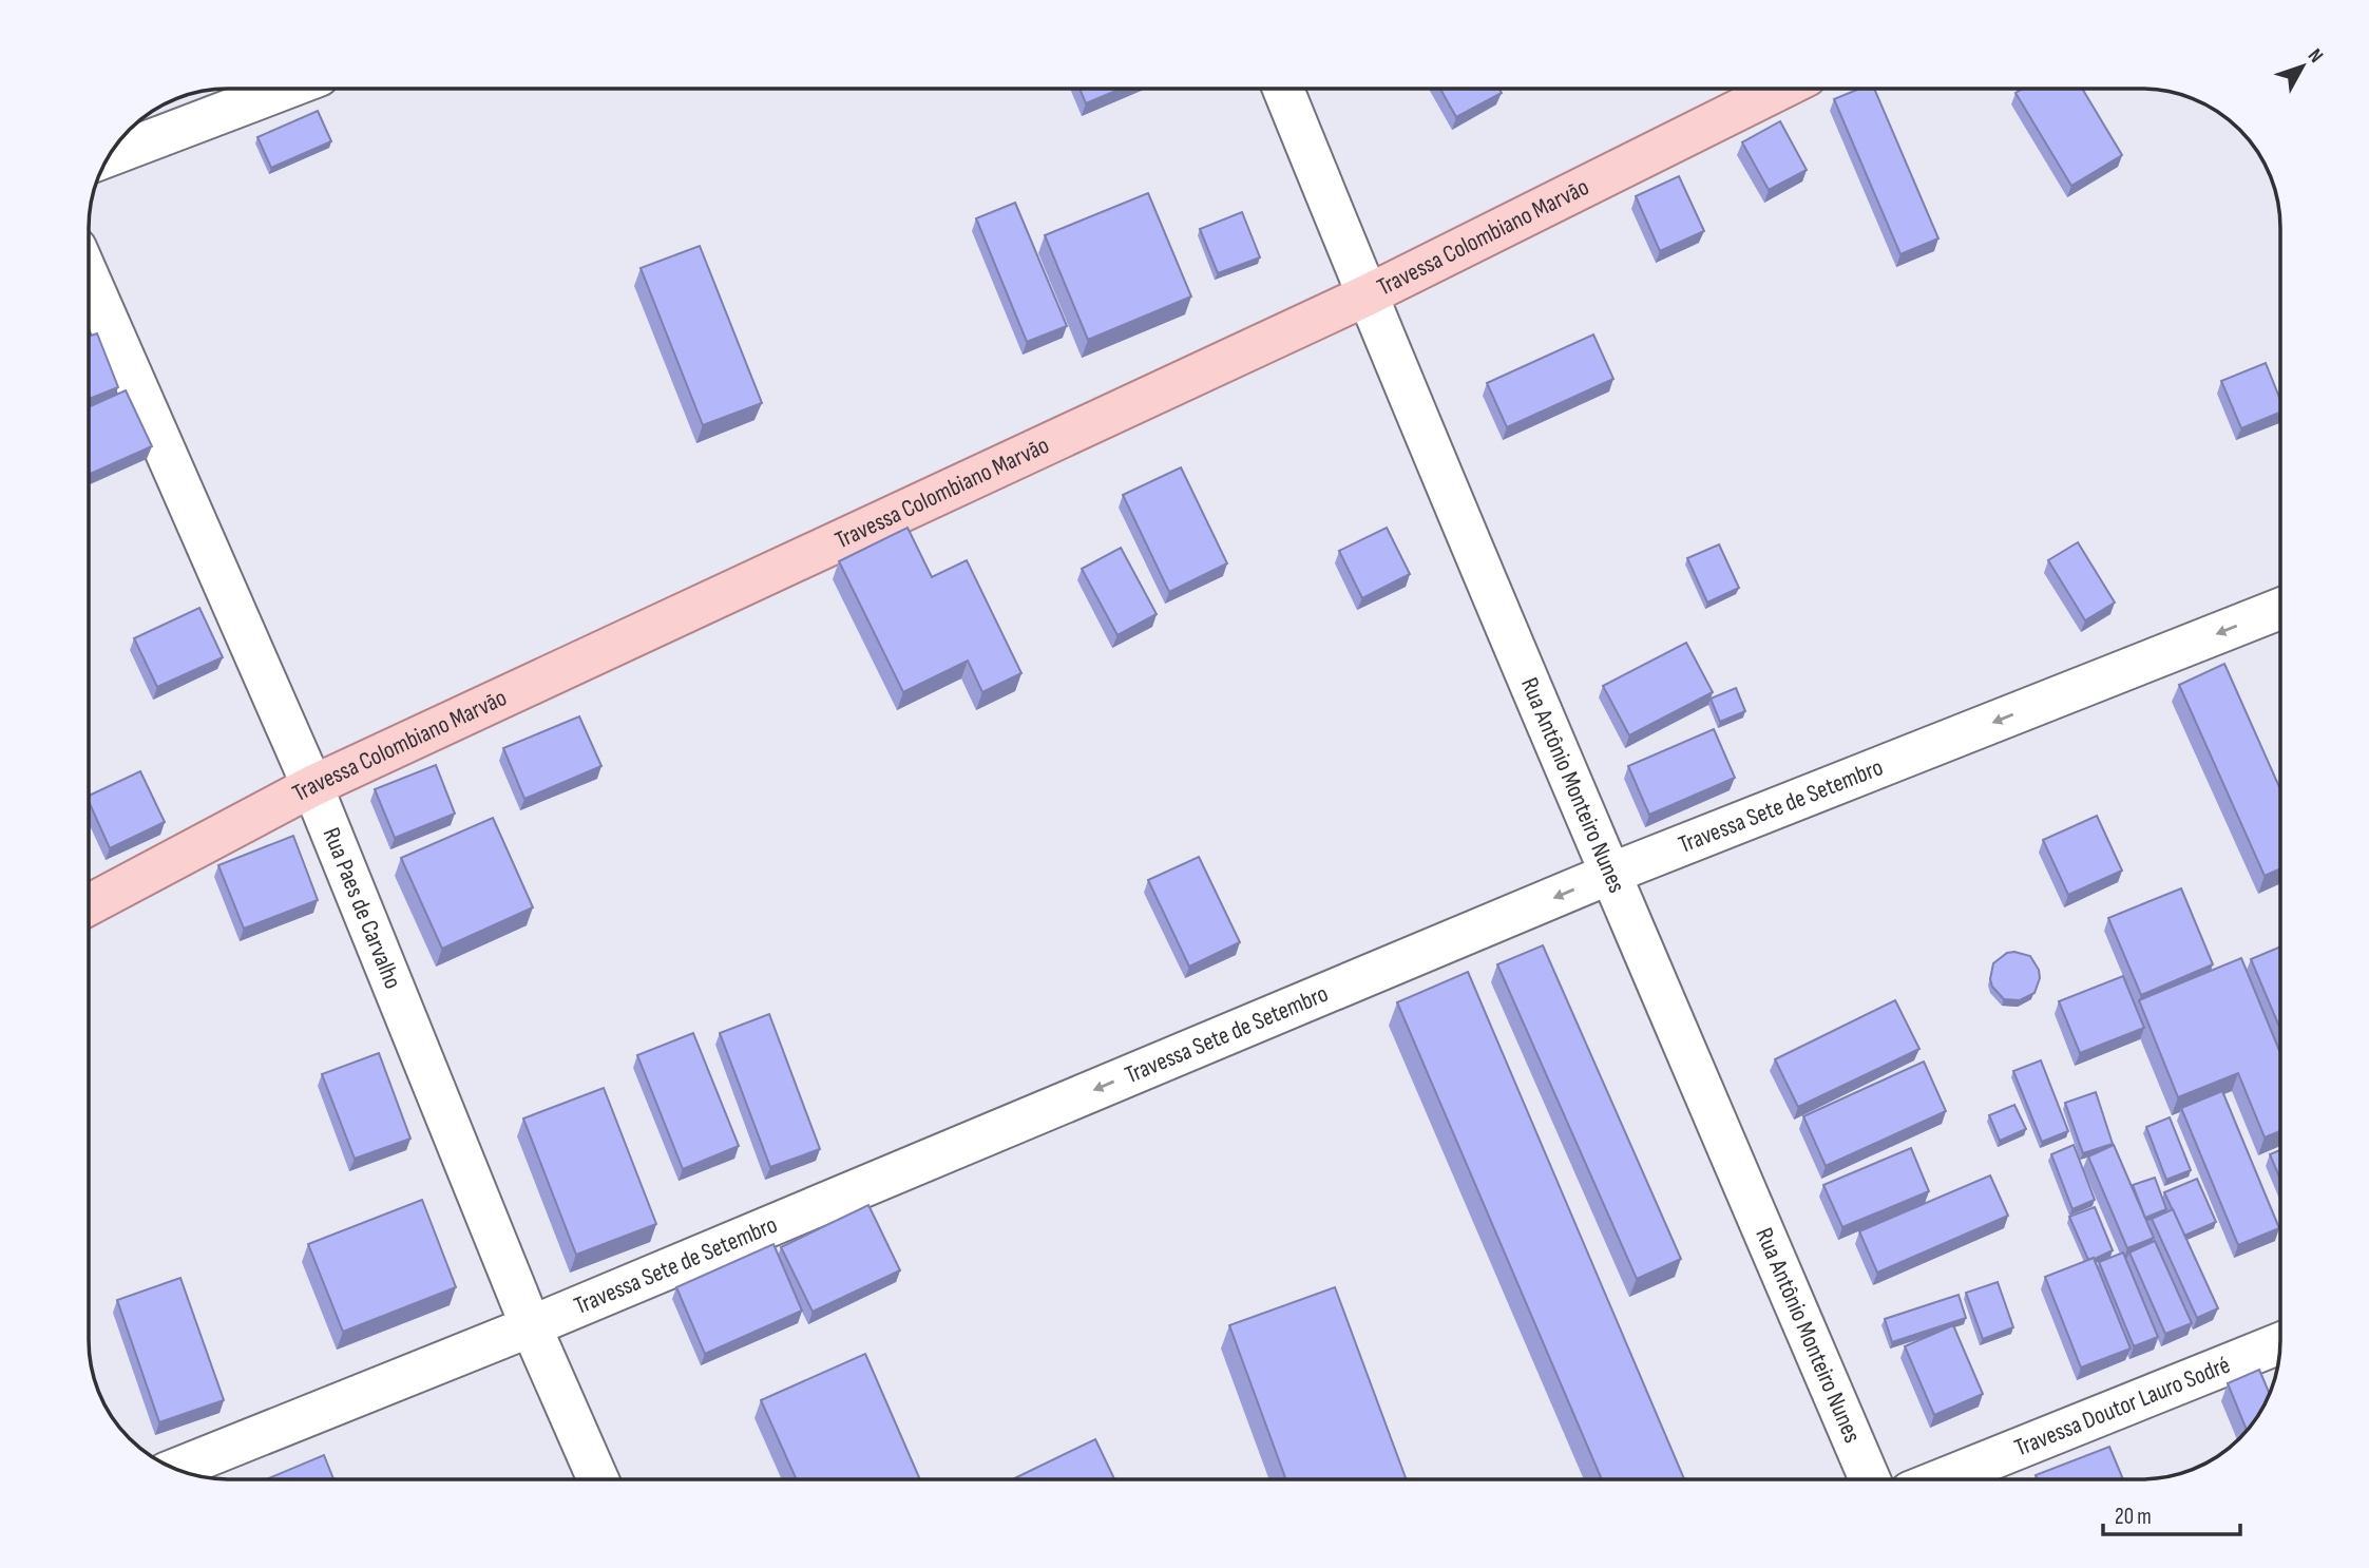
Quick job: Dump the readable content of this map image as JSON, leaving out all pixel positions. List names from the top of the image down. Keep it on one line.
{"streets":{"main road":["Travessa Colombiano Marvão"],"street":["Rua Antônio Monteiro Nunes","Travessa Sete de Setembro","Rua Paes de Carvalho","Travessa Doutor Lauro Sodré"]},"crossings":[["Travessa Colombiano Marvão","Rua Antônio Monteiro Nunes"],["Travessa Colombiano Marvão","Rua Paes de Carvalho"],["Rua Antônio Monteiro Nunes","Travessa Sete de Setembro"],["Travessa Sete de Setembro","Rua Paes de Carvalho"]],"one_way":["Travessa Sete de Setembro"],"scale_bar":"20 m","north":"top right"}
